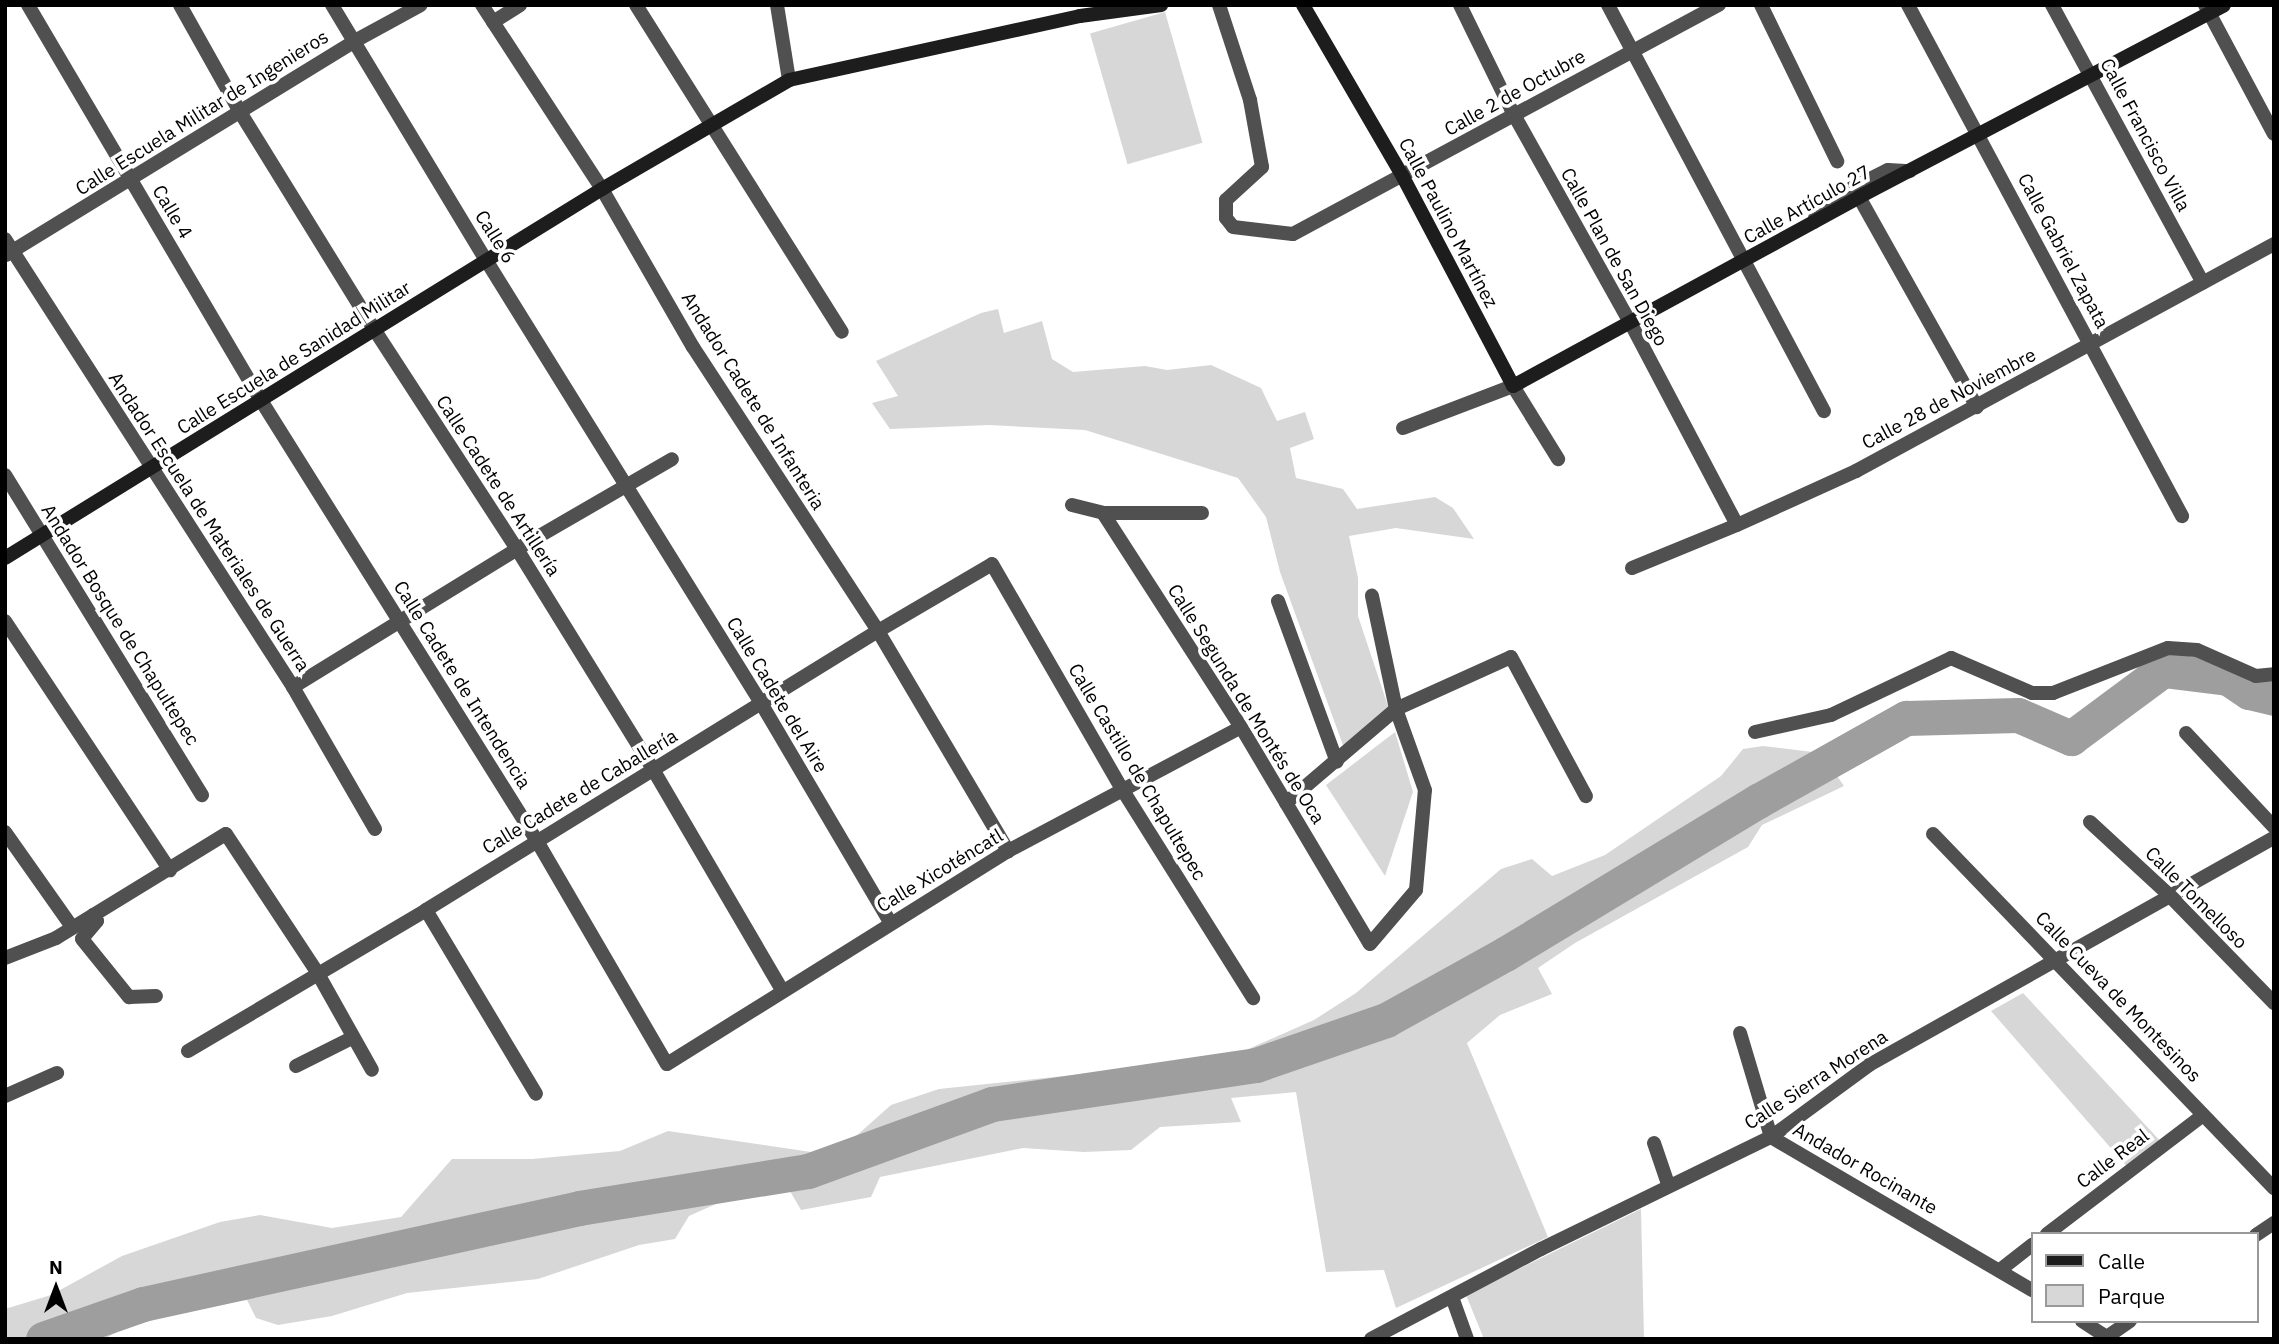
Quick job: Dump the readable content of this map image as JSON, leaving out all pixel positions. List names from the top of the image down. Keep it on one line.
{"streets":{"street":["Calle 2 de Octubre","Calle Escuela Militar de Ingenieros","Calle Francisco Villa","Calle Artículo 27","Calle 4","Calle Paulino Martínez","Calle 6","Calle Gabriel Zapata","Calle Plan de San Diego","Calle Escuela de Sanidad Militar","Calle 28 de Noviembre","Andador Cadete de Infanteria","Calle Cadete de Artillería","Andador Escuela de Materiales de Guerra","Andador Bosque de Chapultepec","Calle Cadete de Intendencia","Calle Cadete del Aire","Calle Segunda de Montés de Oca","Calle Castillo de Chapultepec","Calle Cadete de Caballería","Calle Xicoténcatl","Calle Tomelloso","Calle Cueva de Montesinos","Calle Sierra Morena","Calle Real","Andador Rocinante"]},"crossings":[["Calle 2 de Octubre","Calle Paulino Martínez"],["Calle 2 de Octubre","Calle Plan de San Diego"],["Calle Escuela Militar de Ingenieros","Calle 4"],["Calle Escuela Militar de Ingenieros","Calle 6"],["Calle Escuela Militar de Ingenieros","Calle Cadete de Artillería"],["Calle Escuela Militar de Ingenieros","Andador Escuela de Materiales de Guerra"],["Calle Francisco Villa","Calle Artículo 27"],["Calle Francisco Villa","Calle 28 de Noviembre"],["Calle Artículo 27","Calle Paulino Martínez"],["Calle Artículo 27","Calle Gabriel Zapata"],["Calle Artículo 27","Calle Plan de San Diego"],["Calle 4","Calle Escuela de Sanidad Militar"],["Calle 4","Calle Cadete de Intendencia"],["Calle 6","Calle Escuela de Sanidad Militar"],["Calle 6","Calle Cadete del Aire"],["Calle Gabriel Zapata","Calle 28 de Noviembre"],["Calle Plan de San Diego","Calle 28 de Noviembre"],["Calle Escuela de Sanidad Militar","Andador Cadete de Infanteria"],["Calle Escuela de Sanidad Militar","Calle Cadete de Artillería"],["Calle Escuela de Sanidad Militar","Andador Escuela de Materiales de Guerra"],["Calle Escuela de Sanidad Militar","Andador Bosque de Chapultepec"],["Calle Escuela de Sanidad Militar","Calle Cadete de Intendencia"],["Andador Cadete de Infanteria","Calle Cadete de Caballería"],["Andador Cadete de Infanteria","Calle Xicoténcatl"],["Calle Cadete de Artillería","Calle Cadete de Caballería"],["Calle Cadete de Artillería","Calle Xicoténcatl"],["Calle Cadete de Intendencia","Calle Cadete de Caballería"],["Calle Cadete de Intendencia","Calle Xicoténcatl"],["Calle Cadete del Aire","Calle Cadete de Caballería"],["Calle Cadete del Aire","Calle Xicoténcatl"],["Calle Segunda de Montés de Oca","Calle Xicoténcatl"],["Calle Castillo de Chapultepec","Calle Cadete de Caballería"],["Calle Castillo de Chapultepec","Calle Xicoténcatl"],["Calle Tomelloso","Calle Sierra Morena"],["Calle Cueva de Montesinos","Calle Sierra Morena"],["Calle Cueva de Montesinos","Calle Real"],["Calle Sierra Morena","Andador Rocinante"]],"legend":["Calle","Parque"],"north":"top"}
